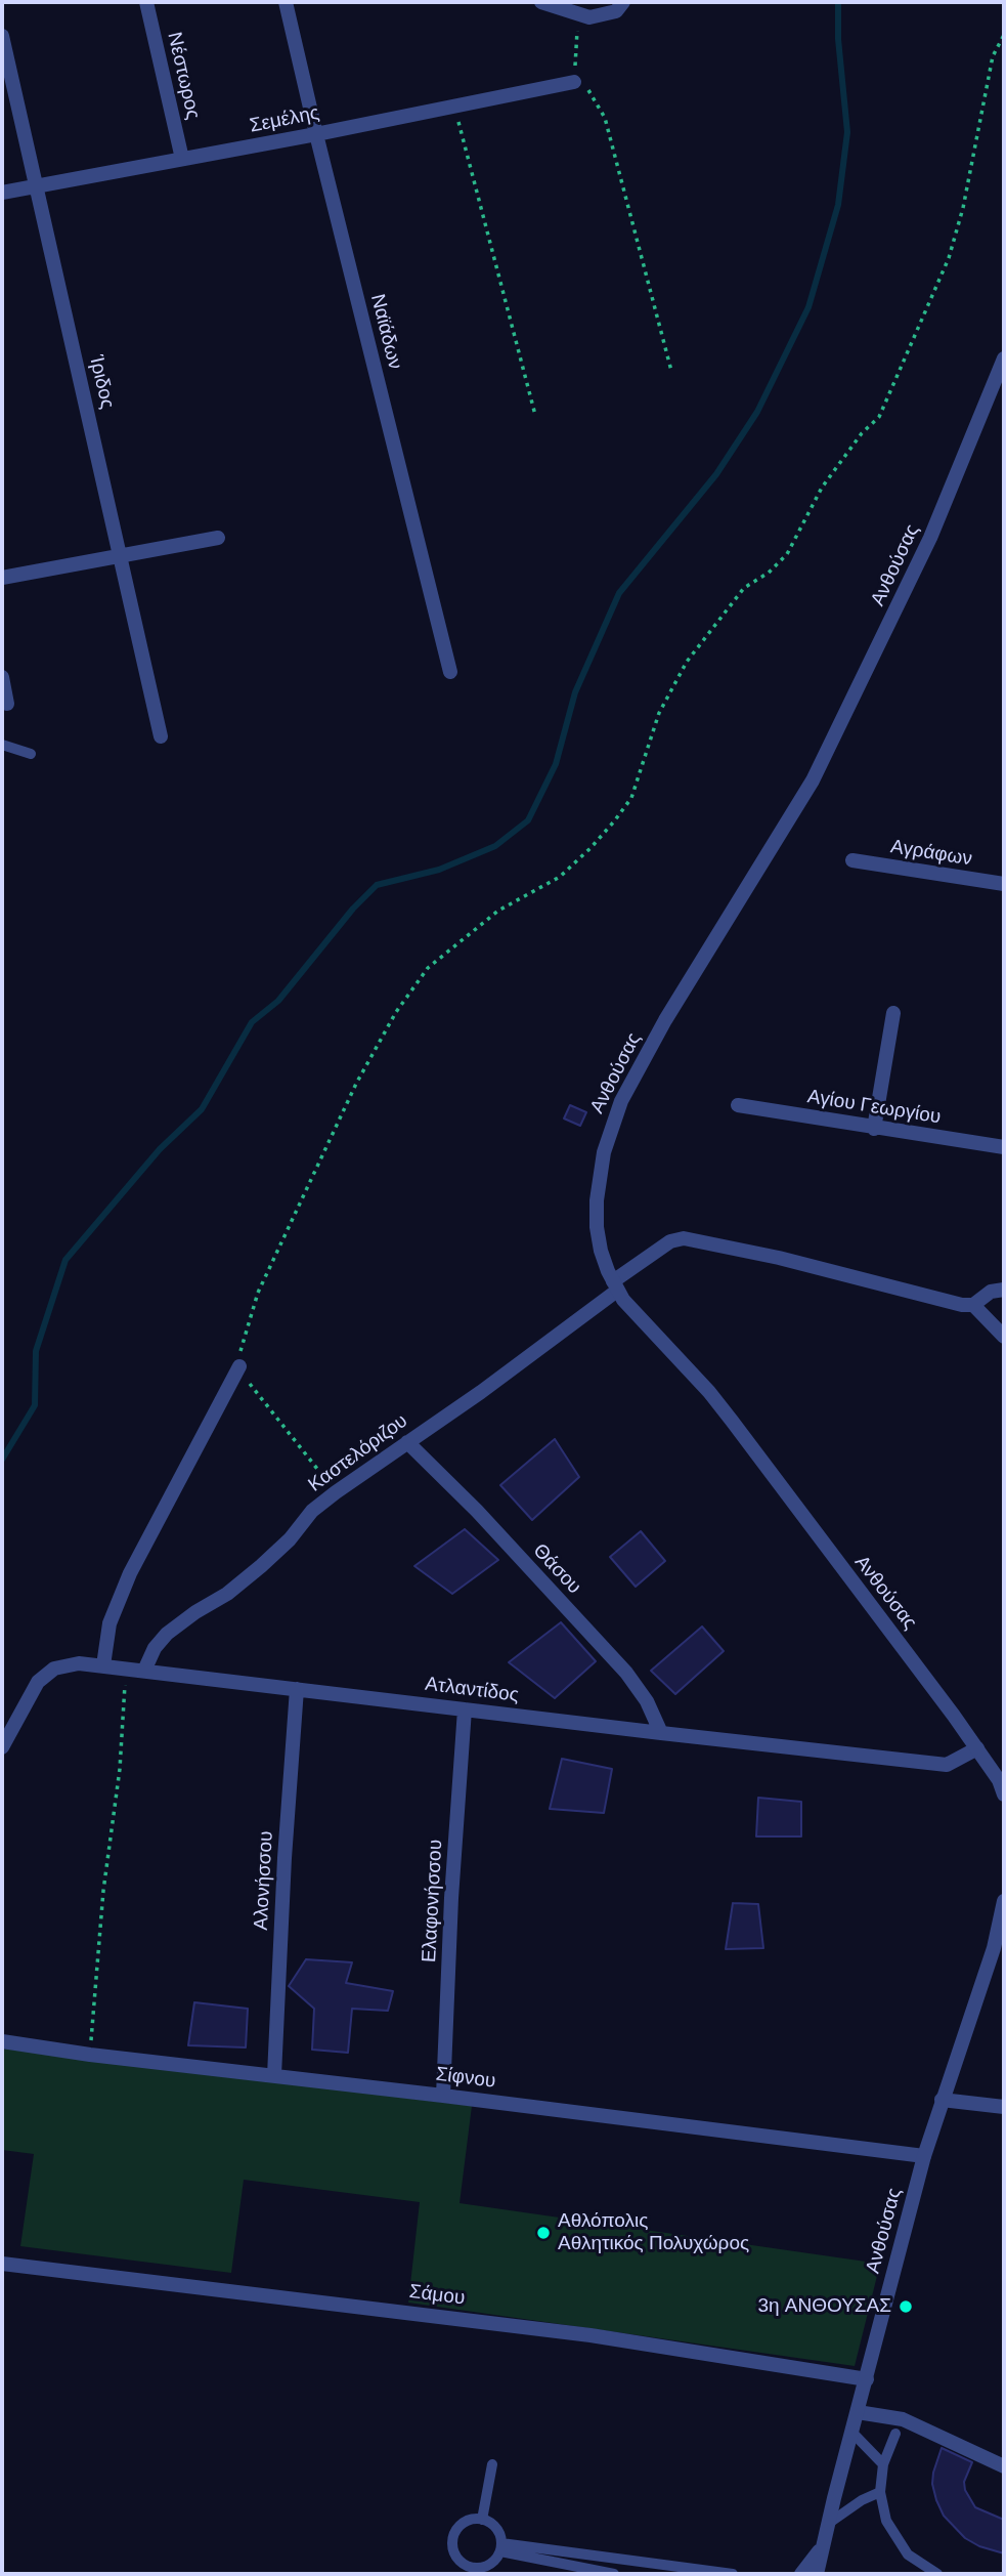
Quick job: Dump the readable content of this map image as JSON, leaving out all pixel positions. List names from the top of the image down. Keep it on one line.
{"streets":{"street":["Νέστωρος","Σεμέλης","Ναϊάδων","Ίριδος","Ανθούσας","Αγράφων","Αγίου Γεωργίου","Καστελόριζου","Θάσου","Ατλαντίδος","Αλονήσσου","Ελαφονήσσου","Σίφνου","Σάμου"]},"crossings":[["Νέστωρος","Σεμέλης"],["Σεμέλης","Ναϊάδων"],["Σεμέλης","Ίριδος"],["Ανθούσας","Καστελόριζου"],["Ανθούσας","Ατλαντίδος"],["Ανθούσας","Σίφνου"],["Ανθούσας","Σάμου"],["Καστελόριζου","Θάσου"],["Καστελόριζου","Ατλαντίδος"],["Θάσου","Ατλαντίδος"],["Ατλαντίδος","Αλονήσσου"],["Ατλαντίδος","Ελαφονήσσου"],["Αλονήσσου","Σίφνου"],["Ελαφονήσσου","Σίφνου"]],"places":["Αθλόπολις Αθλητικός Πολυχώρος","3η ΑΝΘΟΥΣΑΣ"]}
